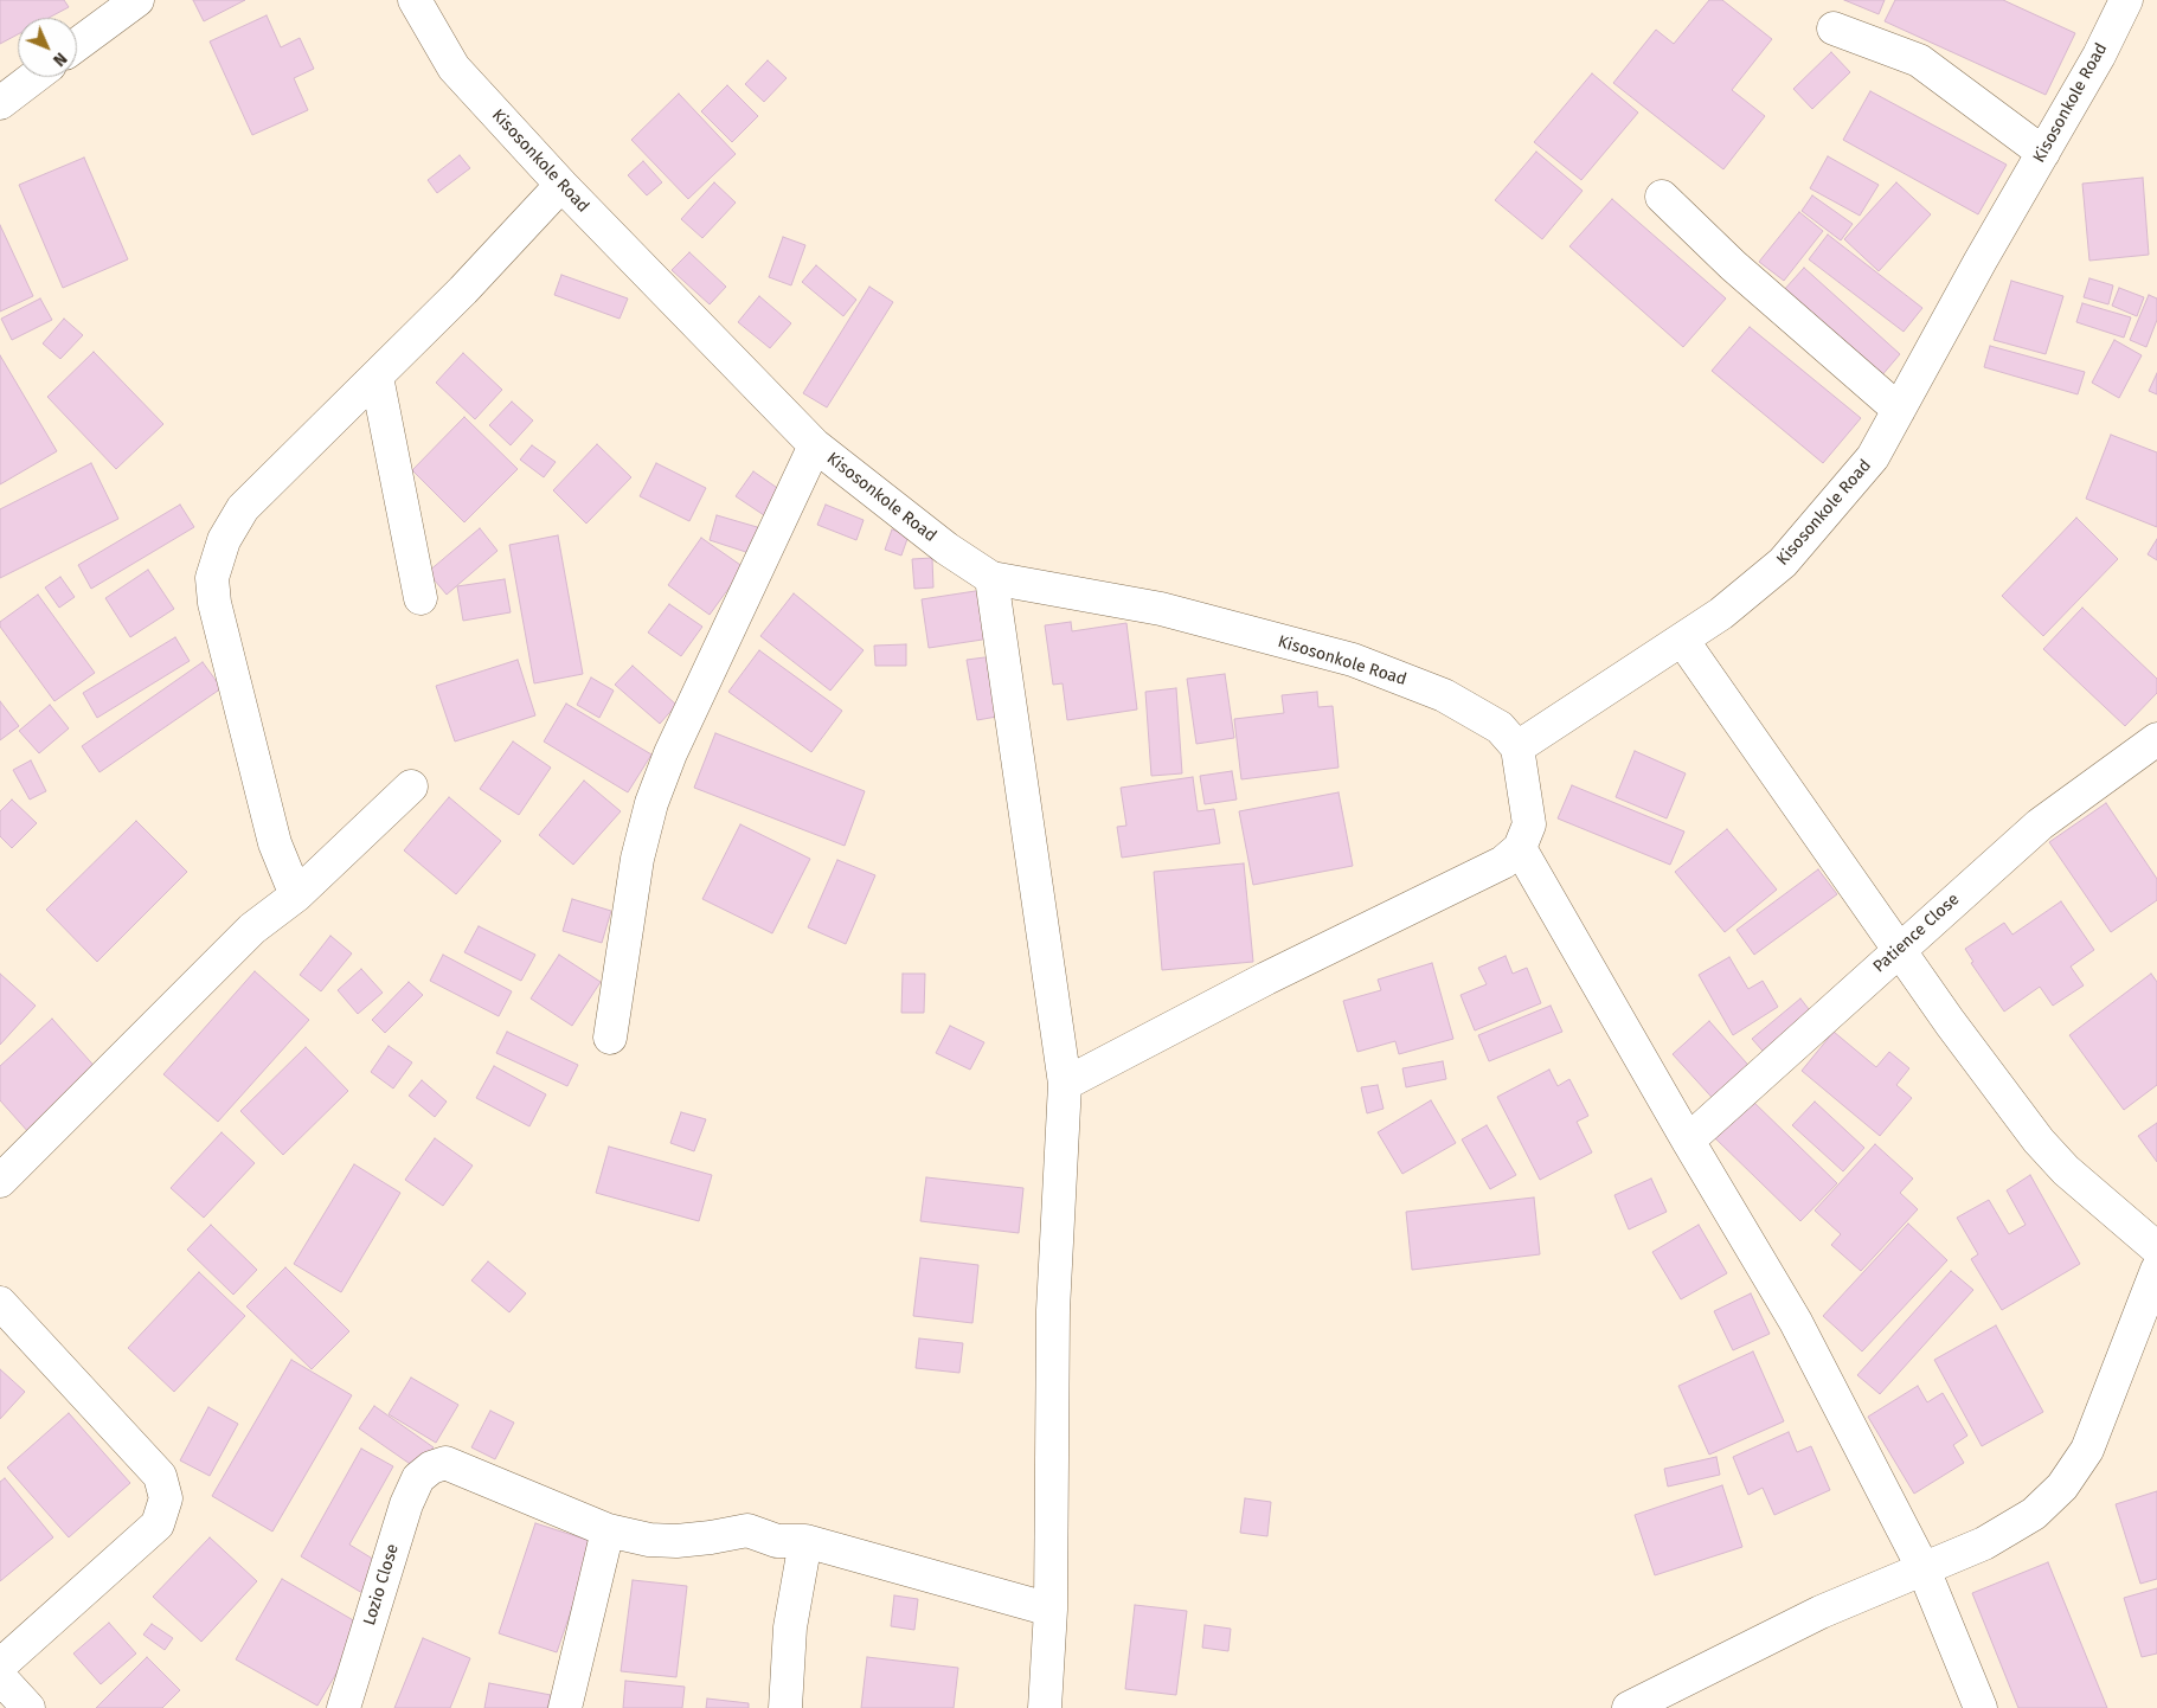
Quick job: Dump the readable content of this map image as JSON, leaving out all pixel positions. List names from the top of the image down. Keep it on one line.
{"streets":{"street":["Kisosonkole Road","Patience Close","Lozio Close"]},"north":"bottom right"}
